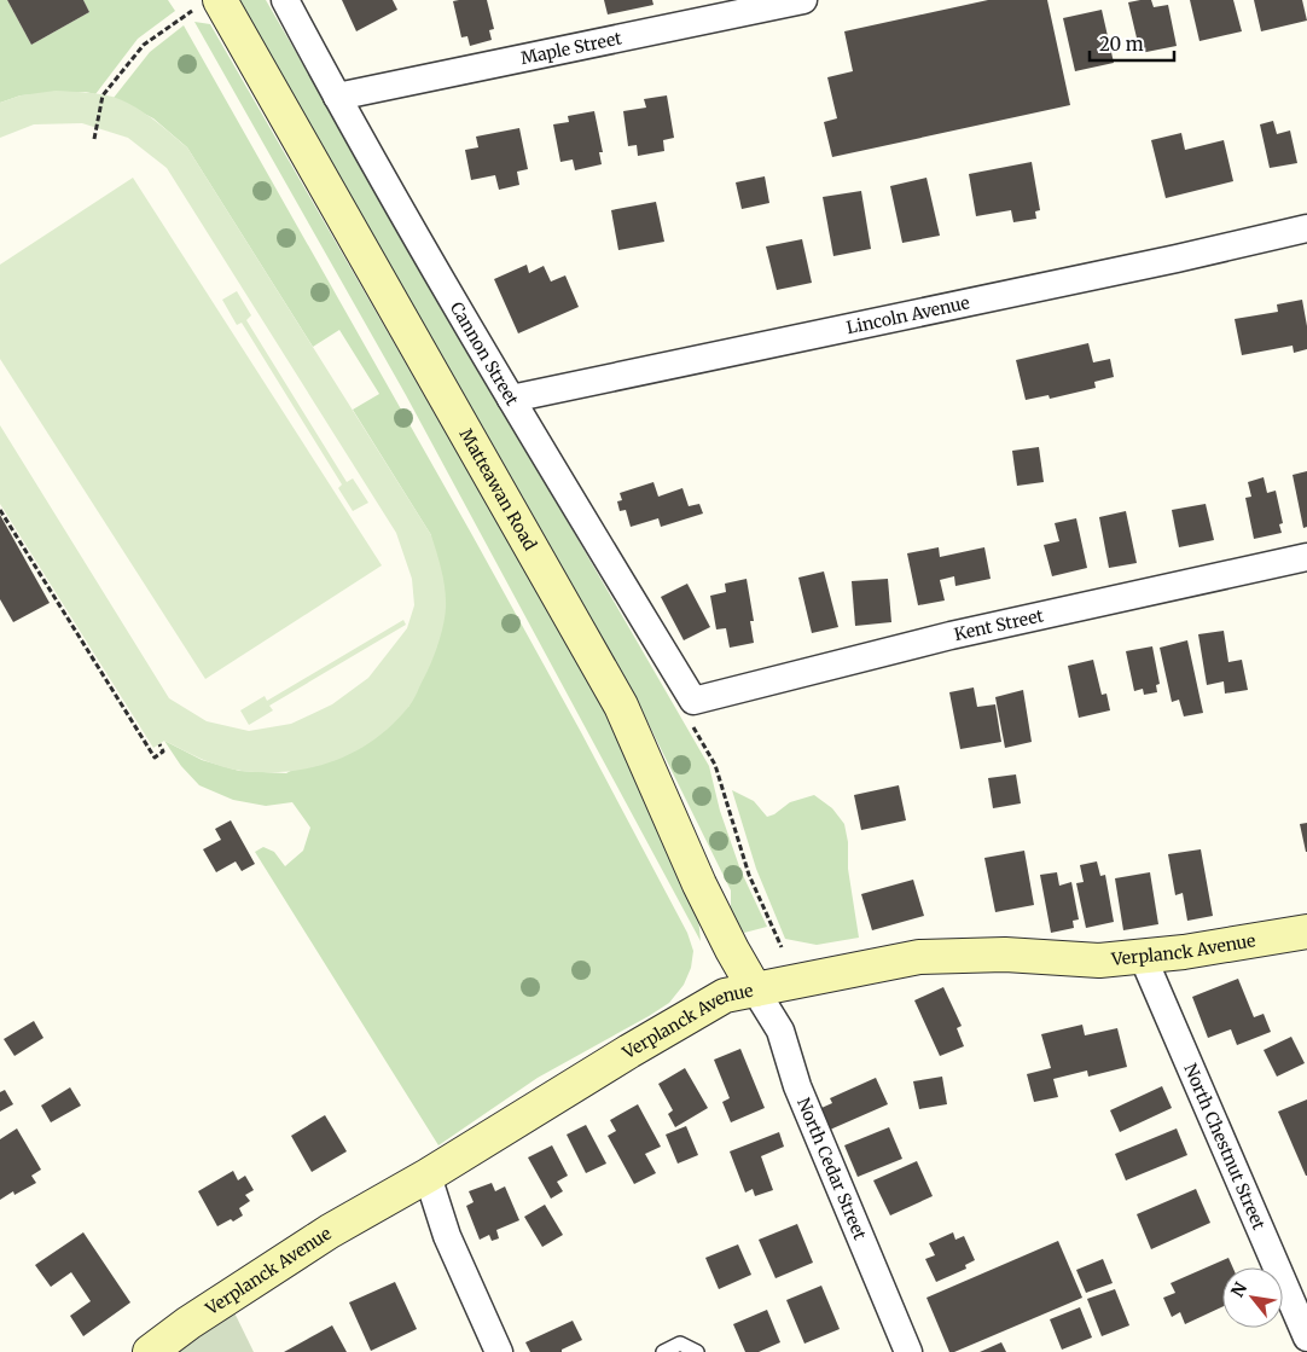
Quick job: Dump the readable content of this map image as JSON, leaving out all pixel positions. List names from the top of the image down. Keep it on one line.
{"streets":{"street":["Maple Street","Lincoln Avenue","Cannon Street","Matteawan Road","Kent Street","Verplanck Avenue","North Chestnut Street","North Cedar Street"]},"crossings":[["Maple Street","Cannon Street"],["Lincoln Avenue","Cannon Street"],["Cannon Street","Kent Street"],["Matteawan Road","Verplanck Avenue"],["Matteawan Road","North Cedar Street"],["Verplanck Avenue","North Chestnut Street"],["Verplanck Avenue","North Cedar Street"]],"scale_bar":"20 m","north":"top left"}
